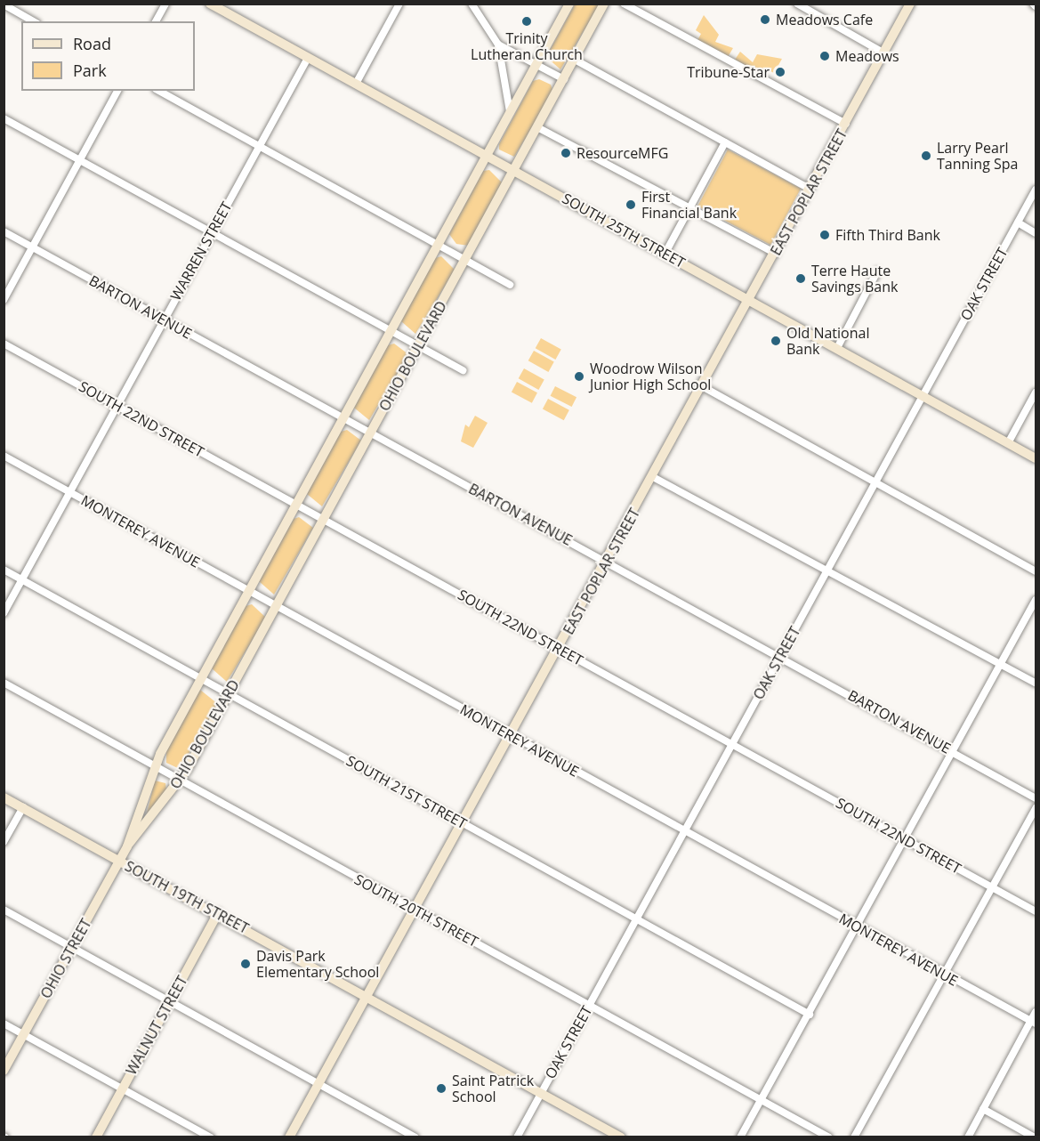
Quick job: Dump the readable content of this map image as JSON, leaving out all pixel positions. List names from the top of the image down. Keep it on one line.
{"streets":{"street":["EAST POPLAR STREET","SOUTH 25TH STREET","WARREN STREET","OAK STREET","BARTON AVENUE","OHIO BOULEVARD","SOUTH 22ND STREET","MONTEREY AVENUE","SOUTH 21ST STREET","SOUTH 19TH STREET","SOUTH 20TH STREET","OHIO STREET","WALNUT STREET"]},"crossings":[["EAST POPLAR STREET","SOUTH 25TH STREET"],["EAST POPLAR STREET","BARTON AVENUE"],["EAST POPLAR STREET","SOUTH 22ND STREET"],["EAST POPLAR STREET","MONTEREY AVENUE"],["EAST POPLAR STREET","SOUTH 21ST STREET"],["EAST POPLAR STREET","SOUTH 19TH STREET"],["EAST POPLAR STREET","SOUTH 20TH STREET"],["SOUTH 25TH STREET","WARREN STREET"],["SOUTH 25TH STREET","OAK STREET"],["SOUTH 25TH STREET","OHIO BOULEVARD"],["WARREN STREET","BARTON AVENUE"],["WARREN STREET","SOUTH 22ND STREET"],["WARREN STREET","MONTEREY AVENUE"],["WARREN STREET","SOUTH 21ST STREET"],["OAK STREET","BARTON AVENUE"],["OAK STREET","SOUTH 22ND STREET"],["OAK STREET","MONTEREY AVENUE"],["OAK STREET","SOUTH 21ST STREET"],["OAK STREET","SOUTH 19TH STREET"],["OAK STREET","SOUTH 20TH STREET"],["BARTON AVENUE","OHIO BOULEVARD"],["OHIO BOULEVARD","SOUTH 22ND STREET"],["OHIO BOULEVARD","MONTEREY AVENUE"],["OHIO BOULEVARD","SOUTH 21ST STREET"],["OHIO BOULEVARD","SOUTH 20TH STREET"],["OHIO BOULEVARD","OHIO STREET"],["SOUTH 19TH STREET","OHIO STREET"],["SOUTH 19TH STREET","WALNUT STREET"]],"places":["Meadows Cafe","Trinity Lutheran Church","Meadows","Tribune-Star","ResourceMFG","Larry Pearl Tanning Spa","First Financial Bank","Fifth Third Bank","Terre Haute Savings Bank","Old National Bank","Woodrow Wilson Junior High School","Davis Park Elementary School","Saint Patrick School"],"legend":["Road","Park"]}
